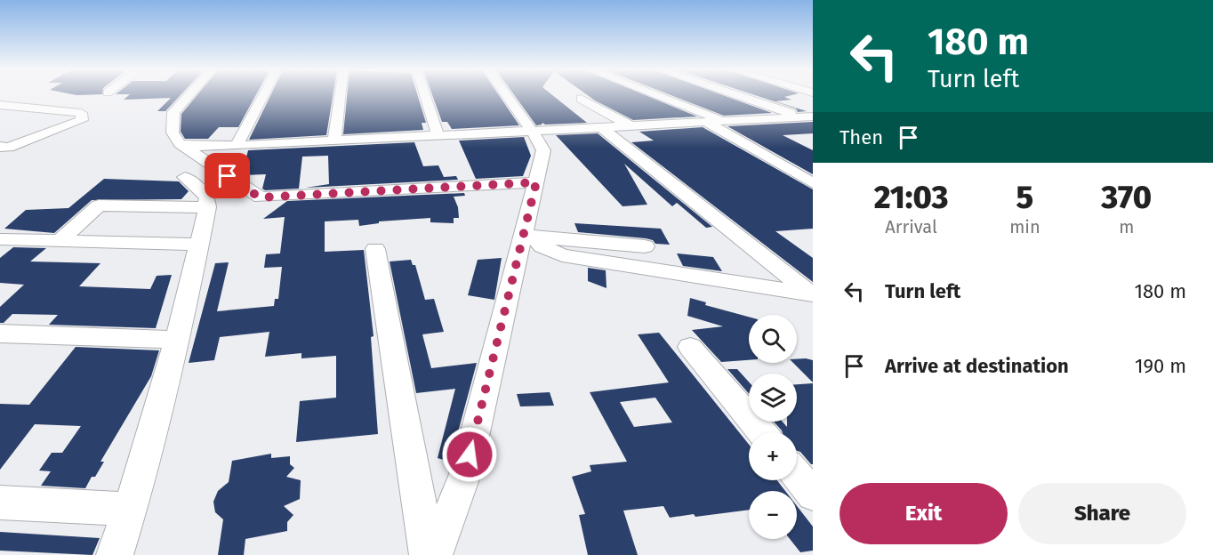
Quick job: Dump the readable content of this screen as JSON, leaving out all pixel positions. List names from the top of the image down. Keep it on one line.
{"page":{"turn":["180 m","Turn left"],"then":"Then","eta":["21:03","Arrival","5","min","370","m"],"list":[{"name":"Turn left","value":"180 m"},{"name":"Arrive at destination","value":"190 m"}],"map_buttons":["+","−"],"buttons":["Exit","Share"]}}
